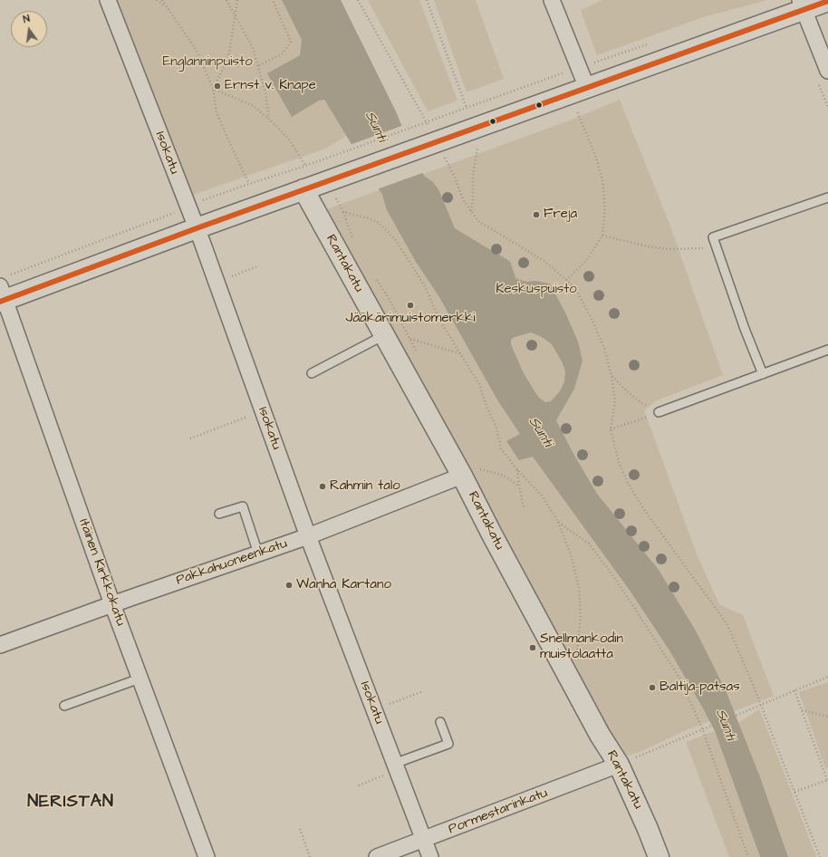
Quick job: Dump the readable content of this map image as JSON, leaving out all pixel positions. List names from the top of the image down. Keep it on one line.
{"streets":{"main road":["Rantakatu"],"street":["Isokatu","Pakkahuoneenkatu","Itäinen Kirkkokatu","Pormestarinkatu"]},"crossings":[["Isokatu","Pakkahuoneenkatu"],["Isokatu","Pormestarinkatu"],["Rantakatu","Pakkahuoneenkatu"],["Rantakatu","Pormestarinkatu"],["Pakkahuoneenkatu","Itäinen Kirkkokatu"]],"districts":["NERISTAN"],"water":["Sunti"],"parks":["Englanninpuisto","Keskuspuisto"],"places":["Ernst v. Knape","Freja","Jääkärimuistomerkki","Rahmin talo","Wanha Kartano","Snellmankodin muistolaatta","Baltija-patsas"],"north":"top"}
